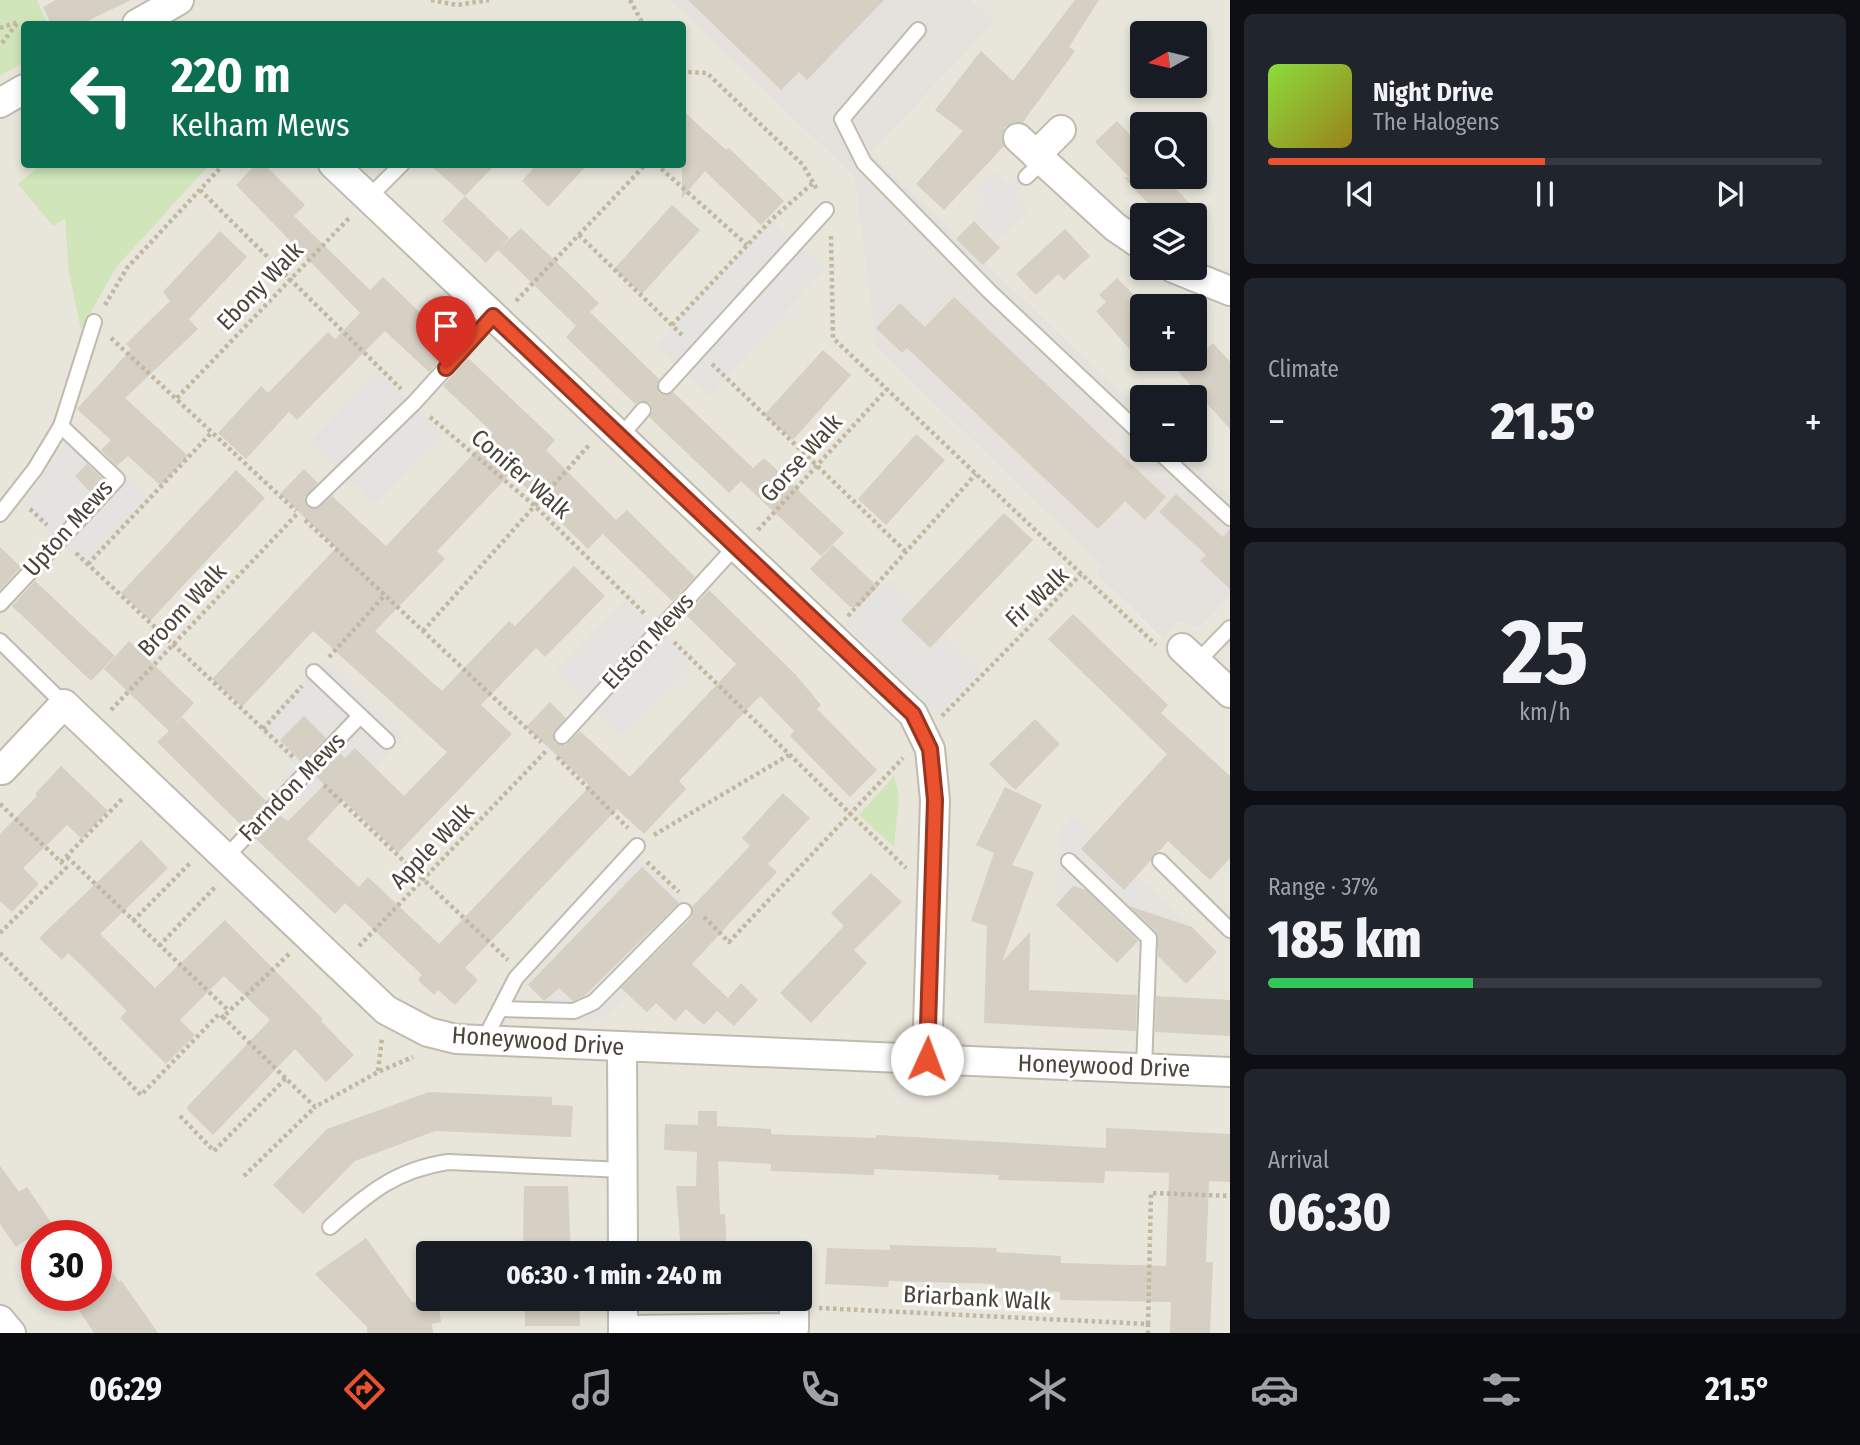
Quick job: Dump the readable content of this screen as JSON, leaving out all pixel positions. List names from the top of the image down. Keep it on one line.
{"streets":{"street":["Honeywood Drive"],"lane":["Upton Mews","Elston Mews","Farndon Mews"],"path":["Ebony Walk","Gorse Walk","Conifer Walk","Fir Walk","Broom Walk","Apple Walk","Briarbank Walk"]},"crossings":[["Ebony Walk","Conifer Walk"],["Gorse Walk","Elston Mews"],["Conifer Walk","Fir Walk"],["Conifer Walk","Elston Mews"],["Broom Walk","Honeywood Drive"],["Farndon Mews","Honeywood Drive"],["Apple Walk","Honeywood Drive"]],"north":"left","page":{"map_buttons":["+","−"],"turn":["220 m","Kelham Mews"],"song":["Night Drive","The Halogens"],"tile":["Climate",["25","km/h"],["Range · 37%","185 km"],["Arrival","06:30"]],"heat":["−","21.5°","+"],"limit":"30","trip":"06:30 · 1 min · 240 m","tabs":["06:29","21.5°"]}}
